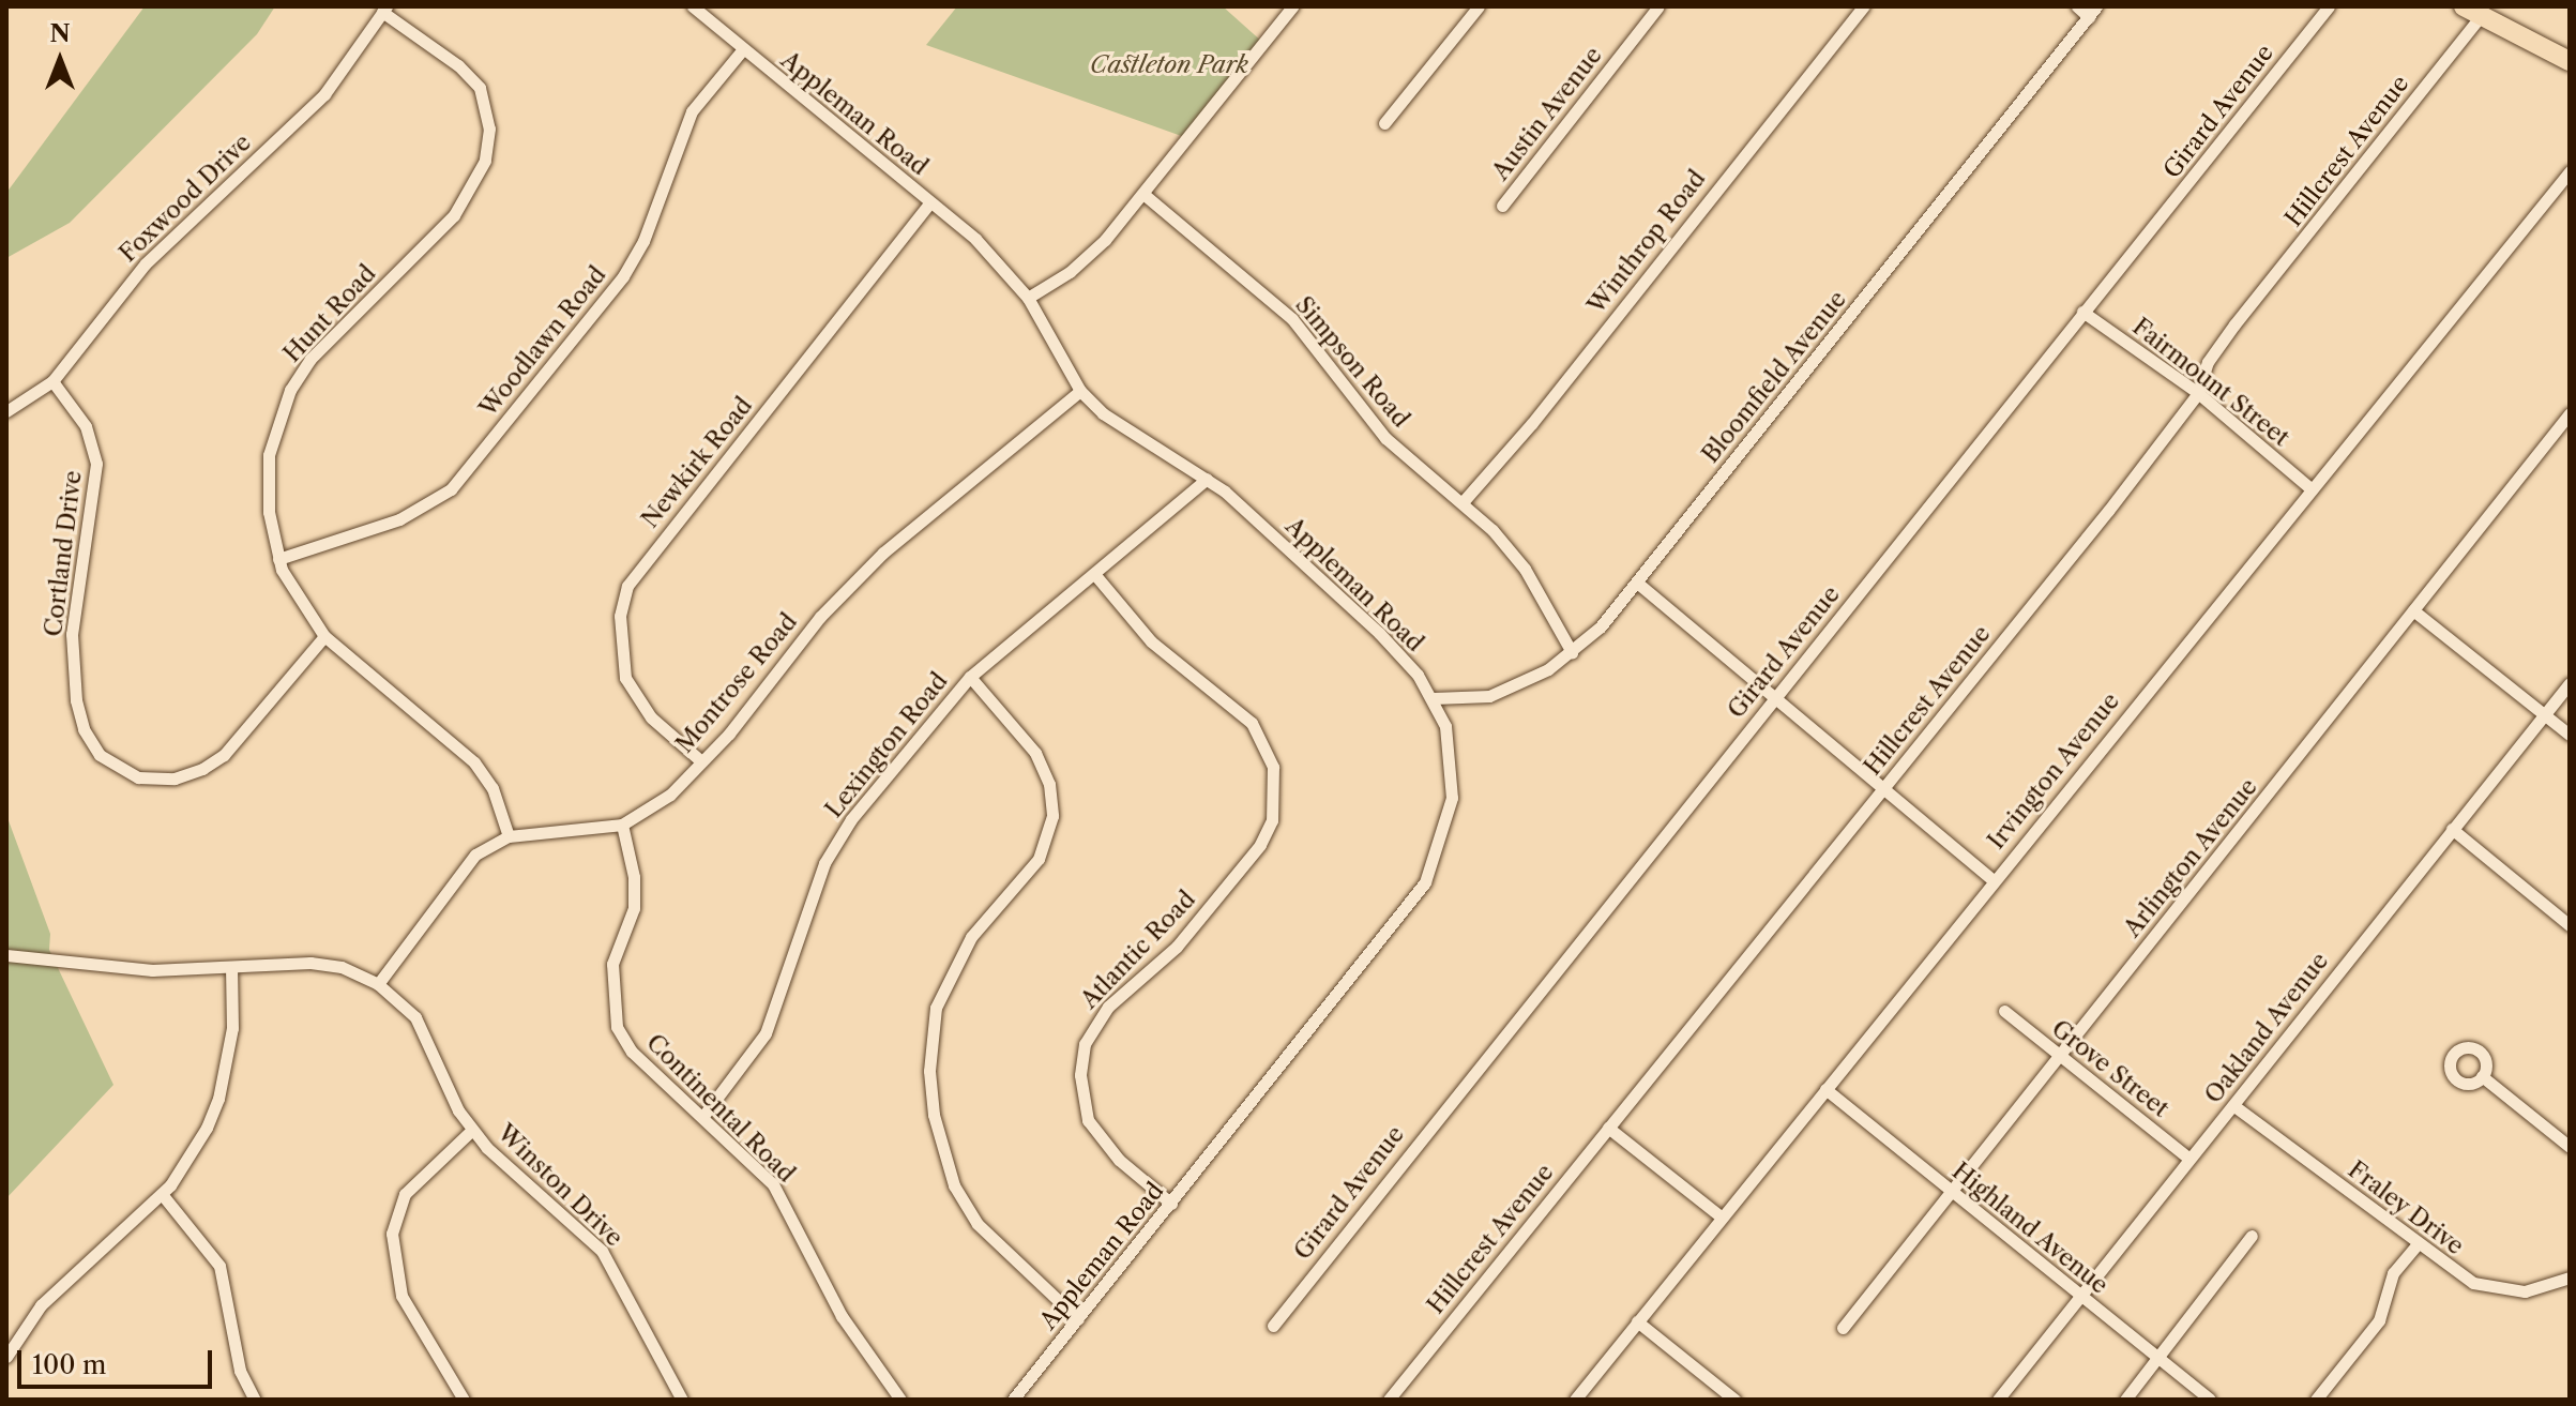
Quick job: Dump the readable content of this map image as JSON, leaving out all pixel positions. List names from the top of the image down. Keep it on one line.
{"streets":{"street":["Girard Avenue","Appleman Road","Austin Avenue","Hillcrest Avenue","Foxwood Drive","Winthrop Road","Hunt Road","Woodlawn Road","Simpson Road","Bloomfield Avenue","Fairmount Street","Newkirk Road","Cortland Drive","Montrose Road","Lexington Road","Irvington Avenue","Arlington Avenue","Atlantic Road","Oakland Avenue","Grove Street","Continental Road","Winston Drive","Fraley Drive","Highland Avenue"]},"crossings":[["Girard Avenue","Fairmount Street"],["Appleman Road","Woodlawn Road"],["Appleman Road","Bloomfield Avenue"],["Appleman Road","Newkirk Road"],["Appleman Road","Montrose Road"],["Appleman Road","Lexington Road"],["Appleman Road","Atlantic Road"],["Hillcrest Avenue","Fairmount Street"],["Foxwood Drive","Hunt Road"],["Foxwood Drive","Cortland Drive"],["Winthrop Road","Simpson Road"],["Hunt Road","Woodlawn Road"],["Hunt Road","Cortland Drive"],["Hunt Road","Montrose Road"],["Simpson Road","Bloomfield Avenue"],["Fairmount Street","Irvington Avenue"],["Newkirk Road","Montrose Road"],["Montrose Road","Continental Road"],["Montrose Road","Winston Drive"],["Lexington Road","Atlantic Road"],["Lexington Road","Continental Road"],["Irvington Avenue","Highland Avenue"],["Arlington Avenue","Grove Street"],["Arlington Avenue","Highland Avenue"],["Oakland Avenue","Grove Street"],["Oakland Avenue","Fraley Drive"],["Oakland Avenue","Highland Avenue"]],"parks":["Castleton Park"],"scale_bar":"100 m","north":"top"}
